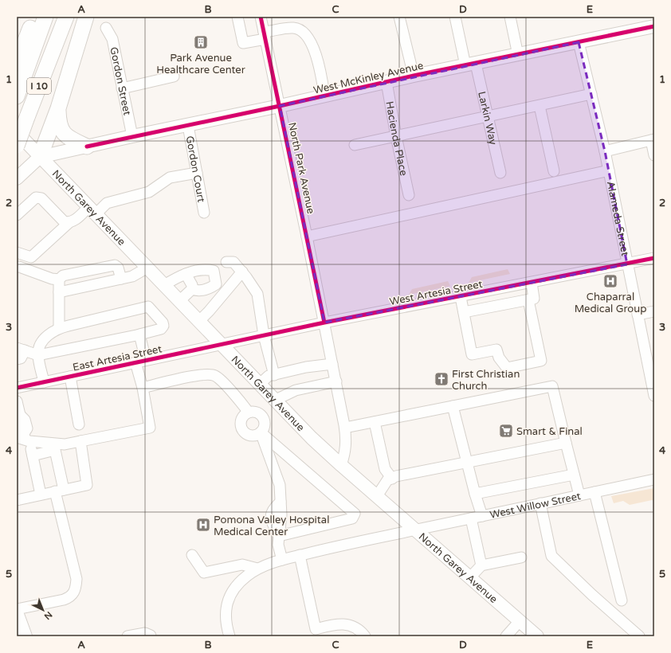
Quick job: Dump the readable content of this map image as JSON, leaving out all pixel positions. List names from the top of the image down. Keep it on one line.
{"streets":{"highway":["I 10"],"main road":["West McKinley Avenue","North Garey Avenue"],"street":["Gordon Street","Larkin Way","Hacienda Place","North Park Avenue","Gordon Court","Alameda Street","West Artesia Street","East Artesia Street","West Willow Street"]},"crossings":[["West McKinley Avenue","Gordon Street"],["West McKinley Avenue","Larkin Way"],["West McKinley Avenue","Hacienda Place"],["West McKinley Avenue","North Park Avenue"],["West McKinley Avenue","Gordon Court"],["West McKinley Avenue","North Garey Avenue"],["West McKinley Avenue","Alameda Street"],["North Park Avenue","North Garey Avenue"],["North Park Avenue","West Artesia Street"],["North Garey Avenue","West Artesia Street"],["North Garey Avenue","East Artesia Street"],["North Garey Avenue","West Willow Street"],["Alameda Street","West Artesia Street"],["West Artesia Street","East Artesia Street"]],"places":{"building":["Park Avenue Healthcare Center"],"hospital":["Chaparral Medical Group","Pomona Valley Hospital Medical Center"],"church":["First Christian Church"],"supermarket":["Smart & Final"]},"north":"bottom right","grid":{"columns":["A","B","C","D","E"],"rows":["1","2","3","4","5"]}}
